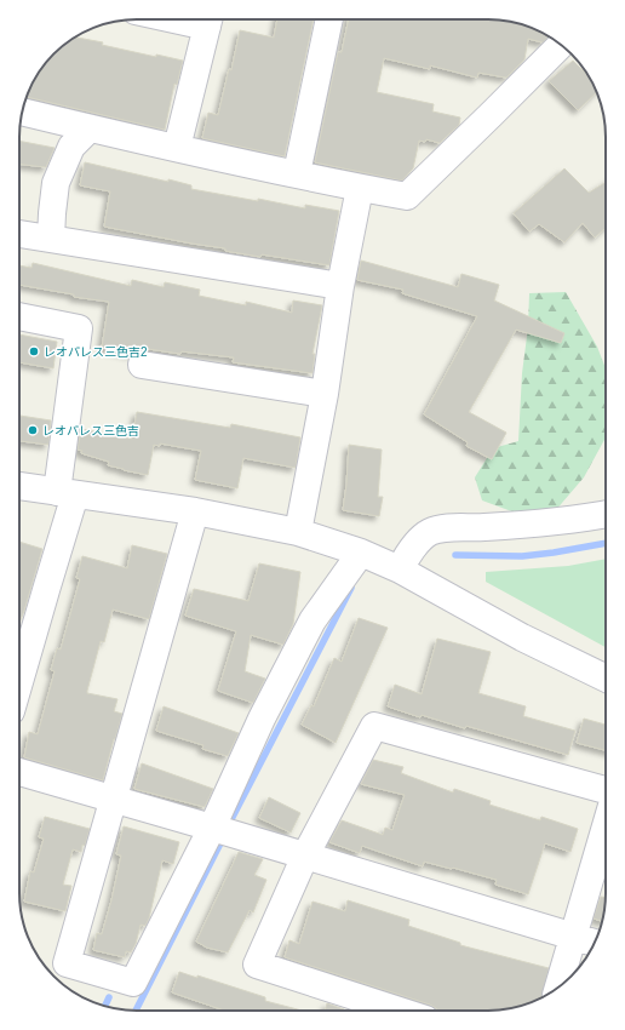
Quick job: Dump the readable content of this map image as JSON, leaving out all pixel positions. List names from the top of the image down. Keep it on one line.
{"places":["レオパレス三色吉2","レオパレス三色吉"]}
